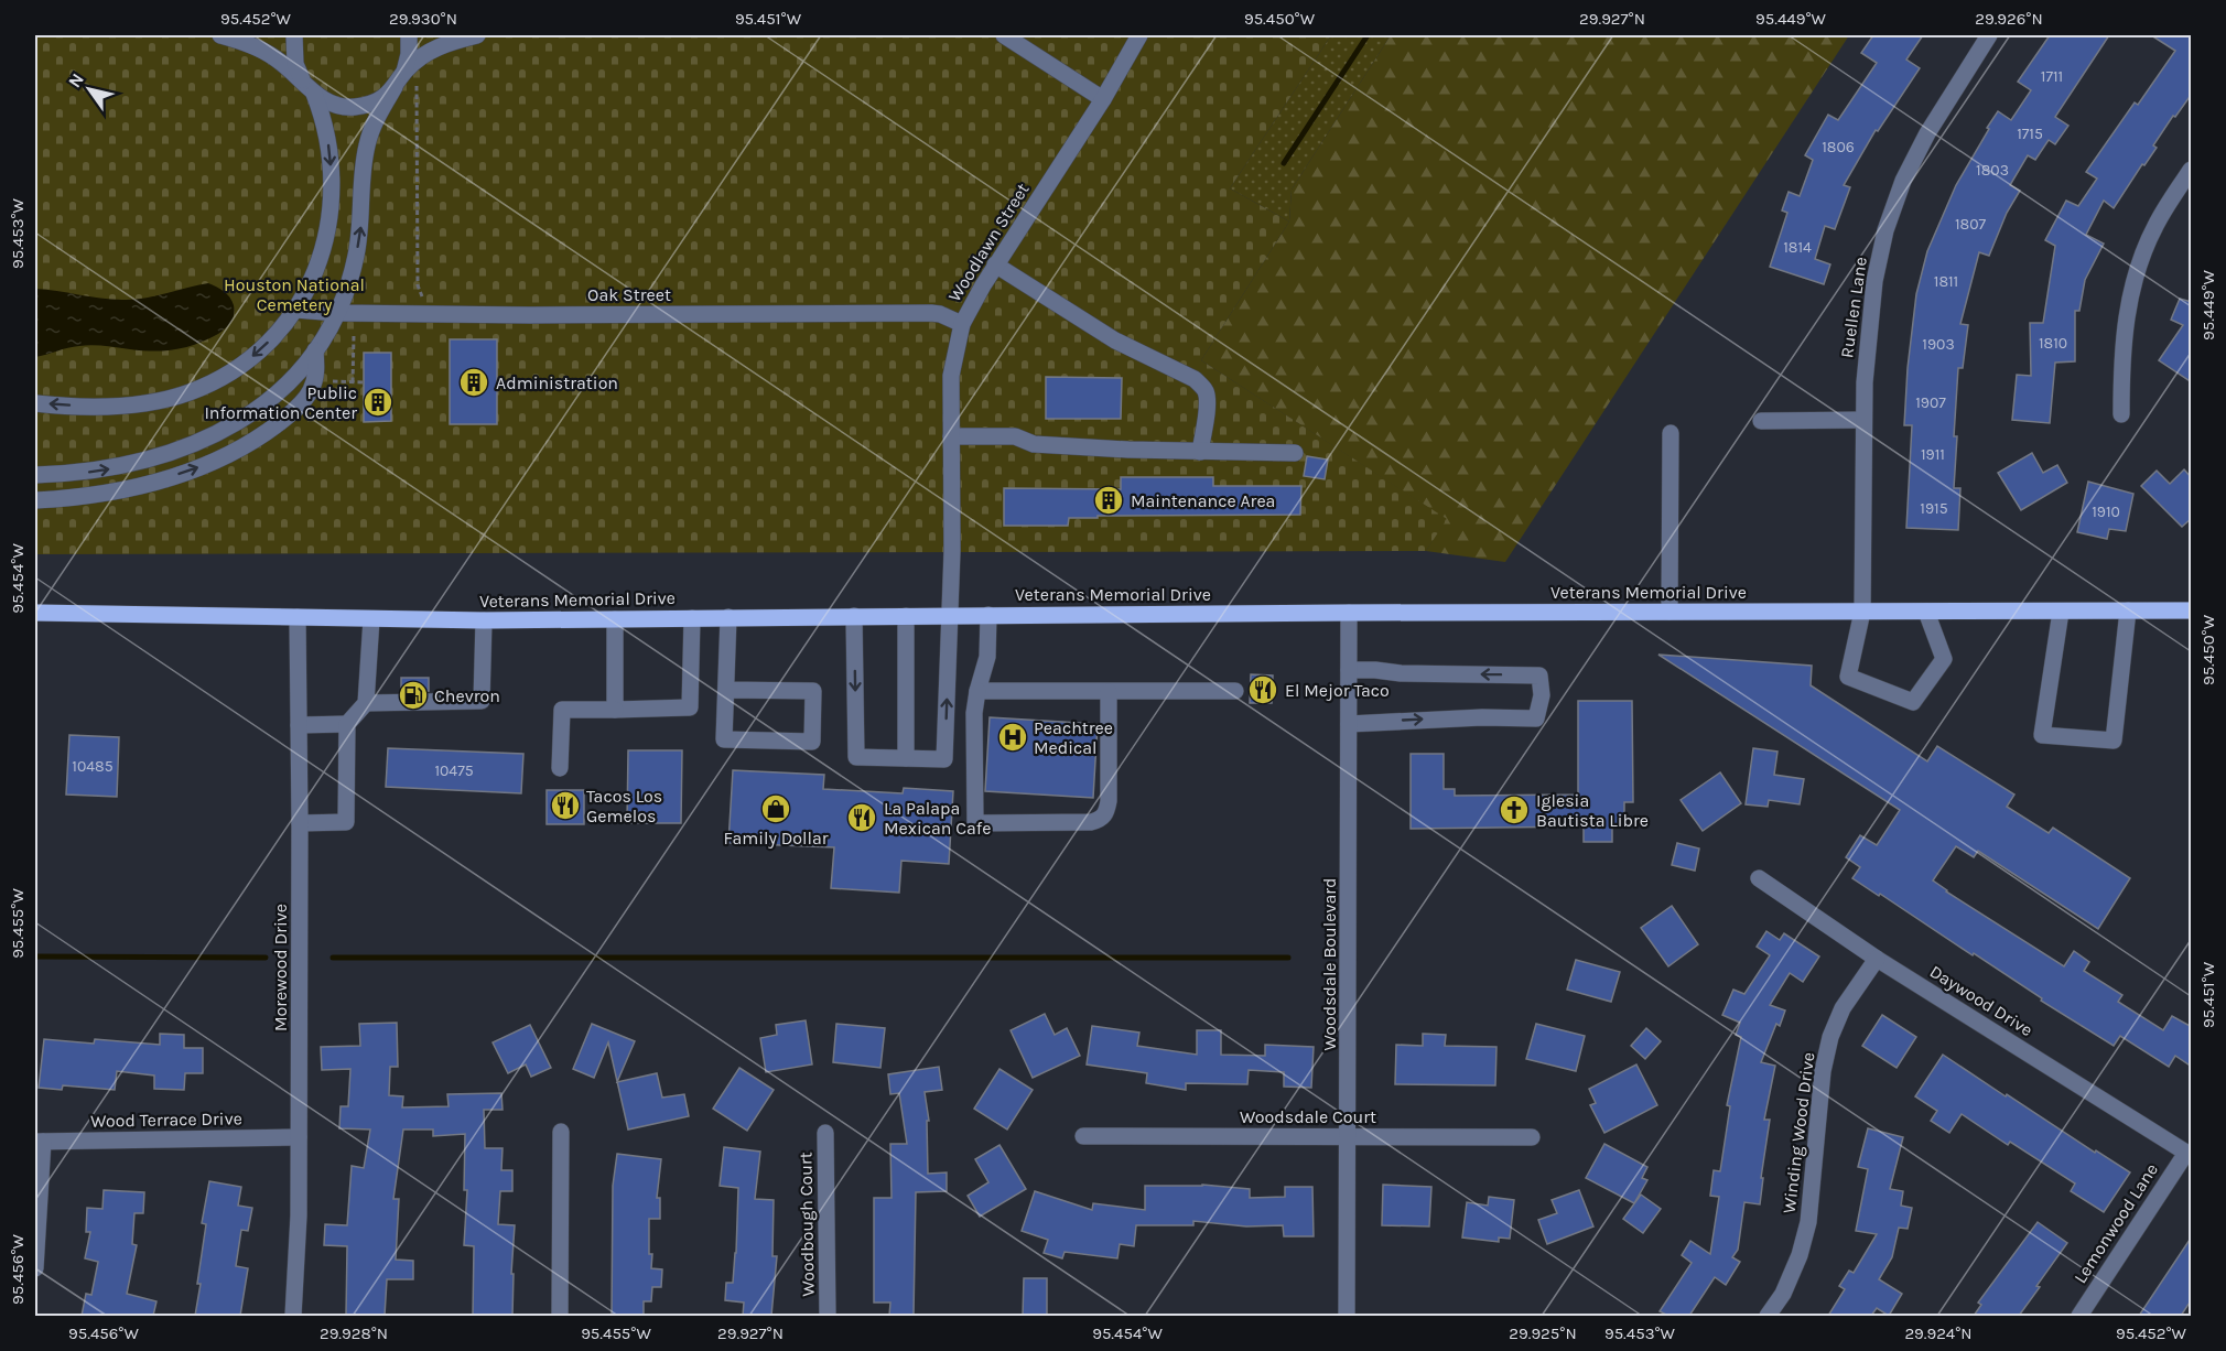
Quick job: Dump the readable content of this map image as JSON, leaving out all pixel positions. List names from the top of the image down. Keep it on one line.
{"streets":{"main road":["Veterans Memorial Drive"],"street":["Woodlawn Street","Oak Street","Ruellen Lane","Woodsdale Boulevard","Morewood Drive","Daywood Drive","Woodsdale Court","Wood Terrace Drive","Winding Wood Drive","Lemonwood Lane","Woodbough Court"]},"crossings":[["Woodlawn Street","Oak Street"],["Woodlawn Street","Veterans Memorial Drive"],["Ruellen Lane","Veterans Memorial Drive"],["Veterans Memorial Drive","Woodsdale Boulevard"],["Veterans Memorial Drive","Morewood Drive"],["Woodsdale Boulevard","Woodsdale Court"],["Morewood Drive","Wood Terrace Drive"],["Daywood Drive","Winding Wood Drive"],["Daywood Drive","Lemonwood Lane"]],"parks":["Houston National Cemetery"],"places":{"building":["Administration","Public Information Center","Maintenance Area"],"restaurant":["El Mejor Taco","Tacos Los Gemelos","La Palapa Mexican Cafe"],"fuel station":["Chevron"],"hospital":["Peachtree Medical"],"shop":["Family Dollar"],"church":["Iglesia Bautista Libre"]},"house_numbers":["1711","1715","1806","1803","1807","1814","1811","1810","1903","1907","1911","1915","1910","10485","10475"],"north":"top left","coordinates":["95.452°W","29.930°N","95.451°W","95.450°W","29.927°N","95.449°W","29.926°N","95.453°W","95.454°W","95.455°W","95.456°W","29.928°N","29.925°N","29.924°N"]}
